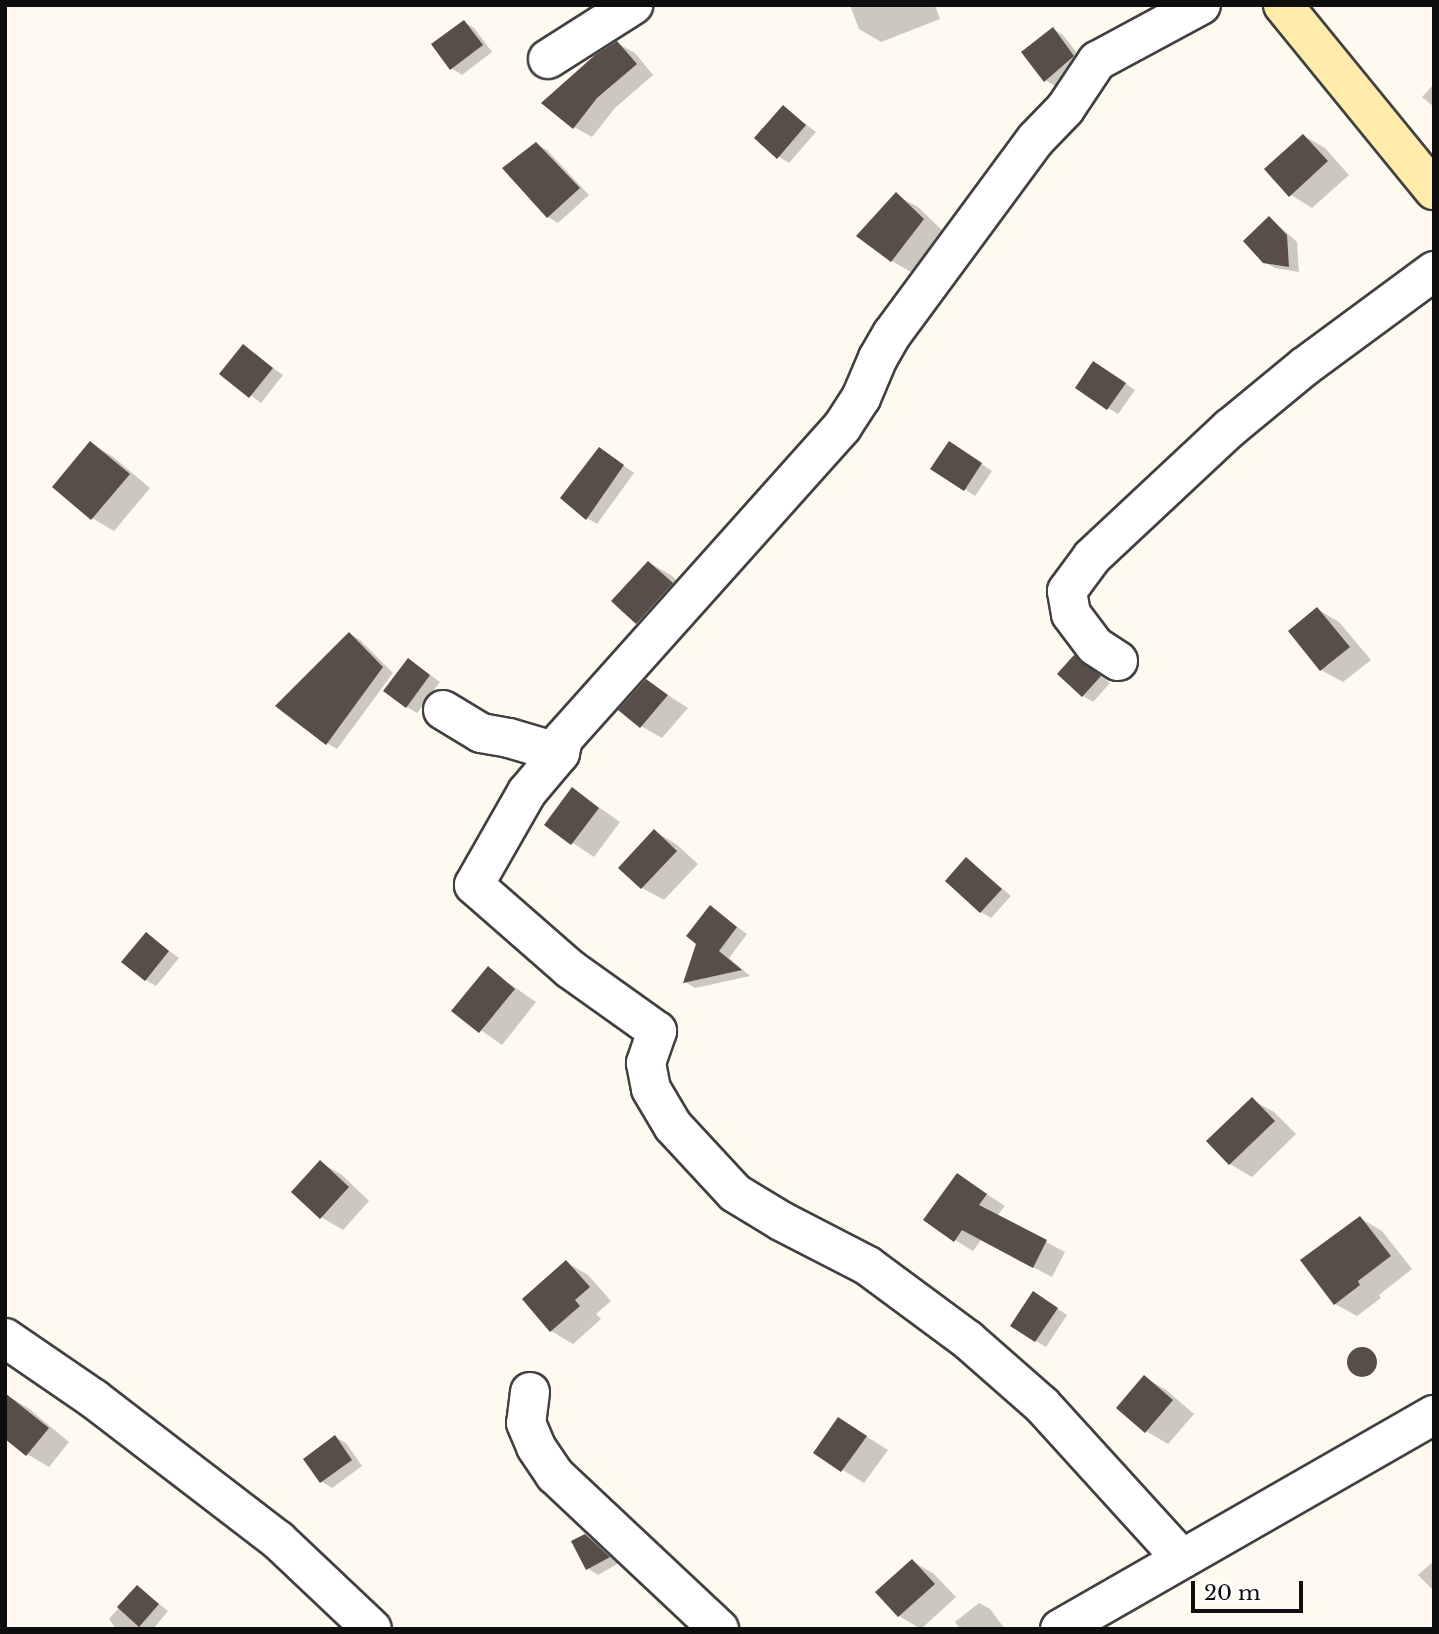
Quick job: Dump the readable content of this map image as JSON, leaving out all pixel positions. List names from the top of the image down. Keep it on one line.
{"scale_bar":"20 m"}
